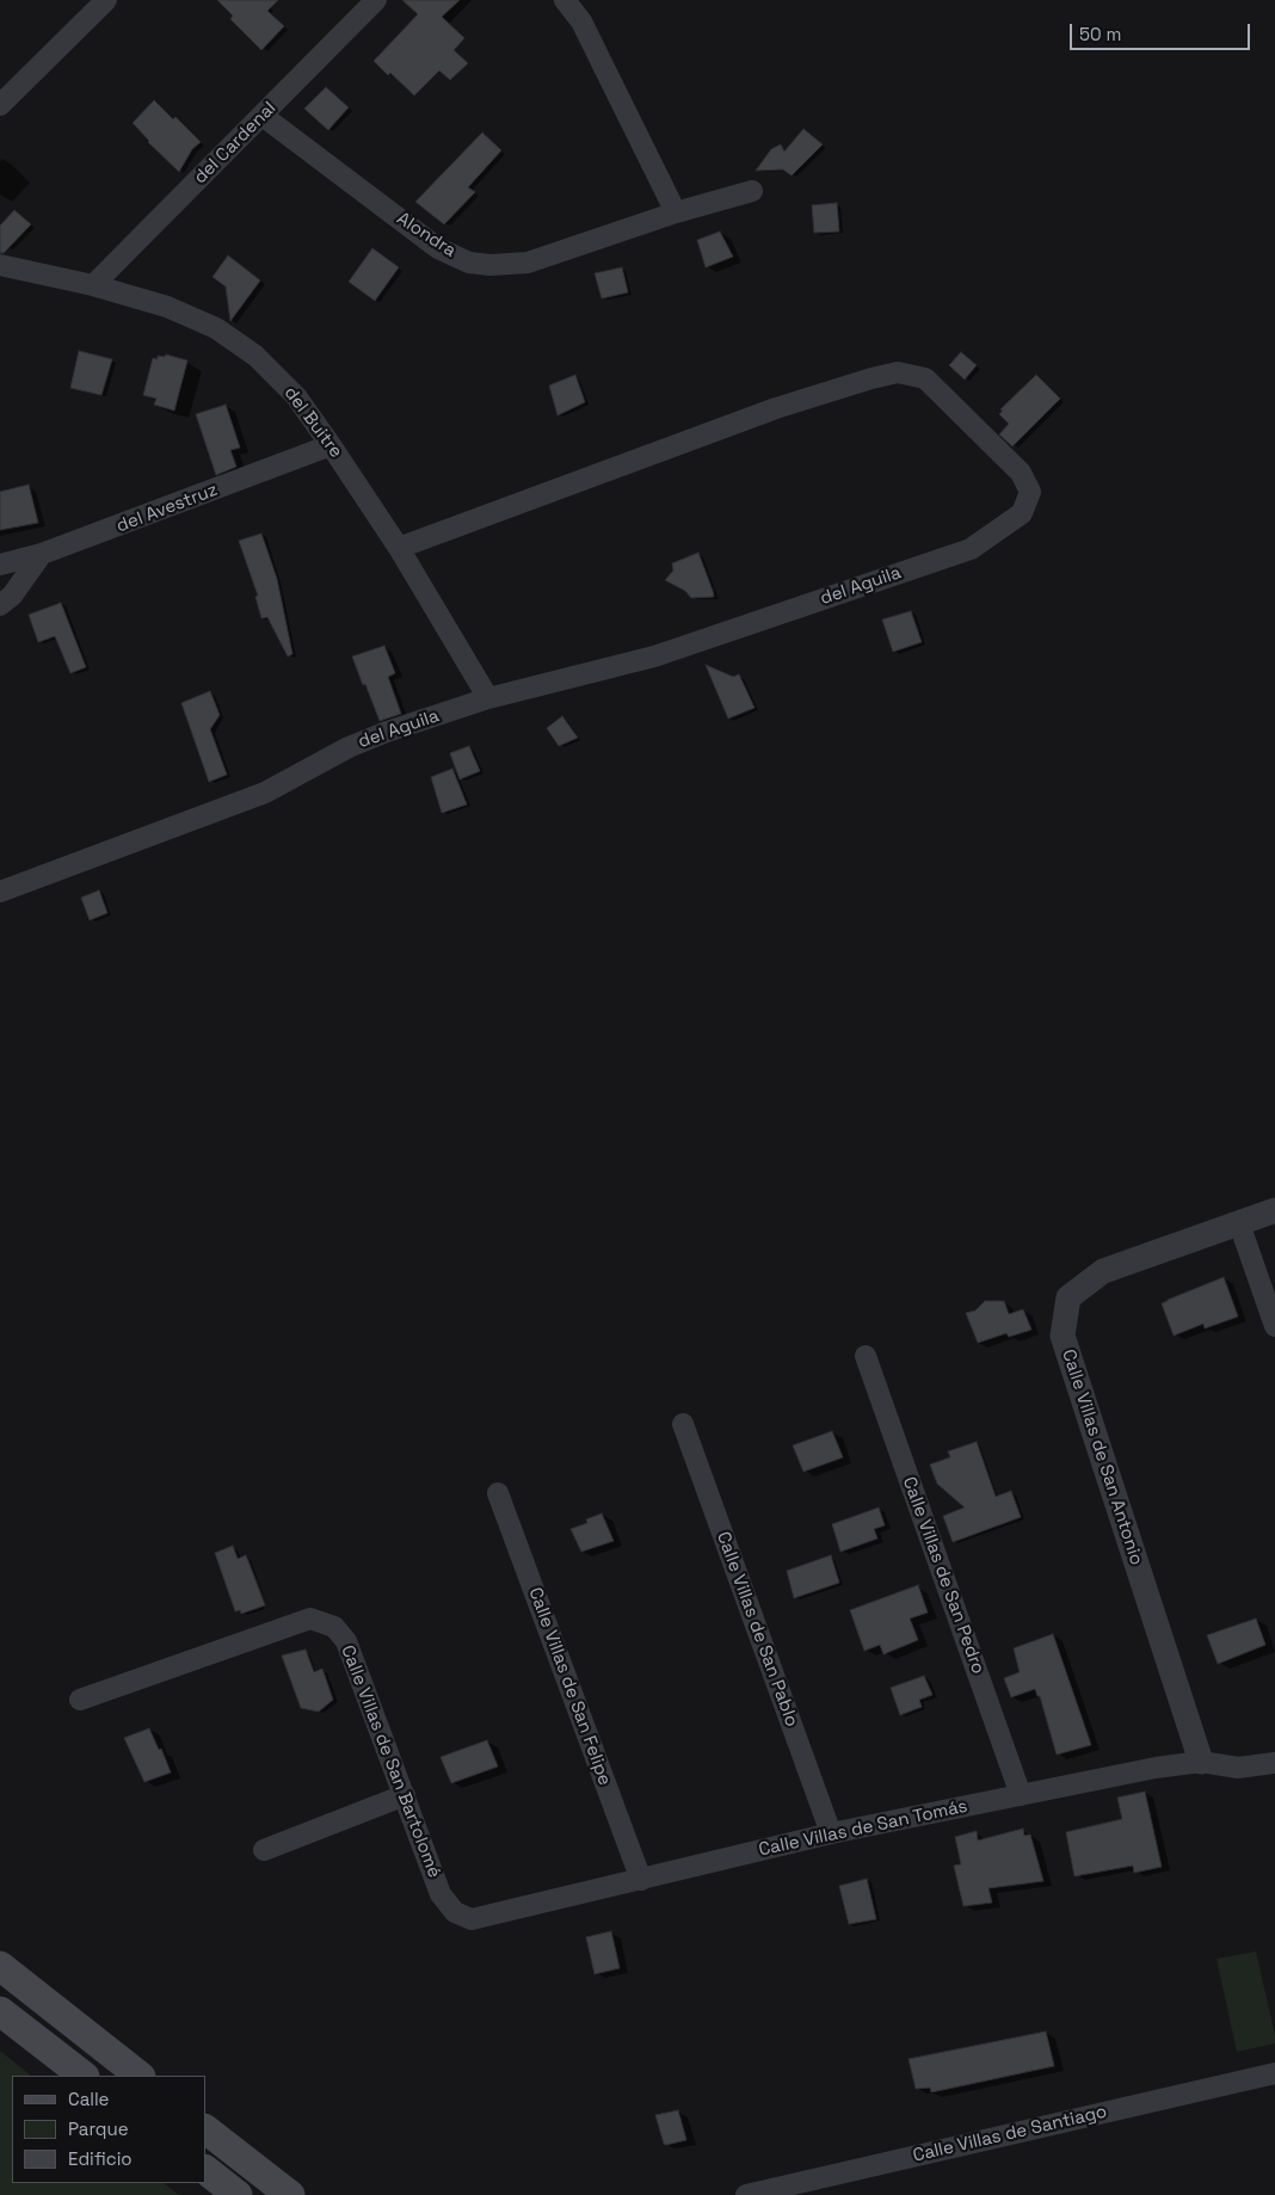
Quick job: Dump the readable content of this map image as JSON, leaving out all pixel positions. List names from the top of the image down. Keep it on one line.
{"streets":{"street":["del Cardenal","Alondra","del Buitre","del Avestruz","del Aguila","Calle Villas de San Antonio","Calle Villas de San Pedro","Calle Villas de San Pablo","Calle Villas de San Felipe","Calle Villas de San Bartolomé","Calle Villas de San Tomás","Calle Villas de Santiago"]},"crossings":[["del Cardenal","Alondra"],["del Cardenal","del Buitre"],["del Buitre","del Avestruz"],["del Buitre","del Aguila"],["Calle Villas de San Antonio","Calle Villas de San Tomás"],["Calle Villas de San Pedro","Calle Villas de San Tomás"],["Calle Villas de San Pablo","Calle Villas de San Tomás"],["Calle Villas de San Felipe","Calle Villas de San Tomás"],["Calle Villas de San Bartolomé","Calle Villas de San Tomás"]],"legend":["Calle","Parque","Edificio"],"scale_bar":"50 m"}
